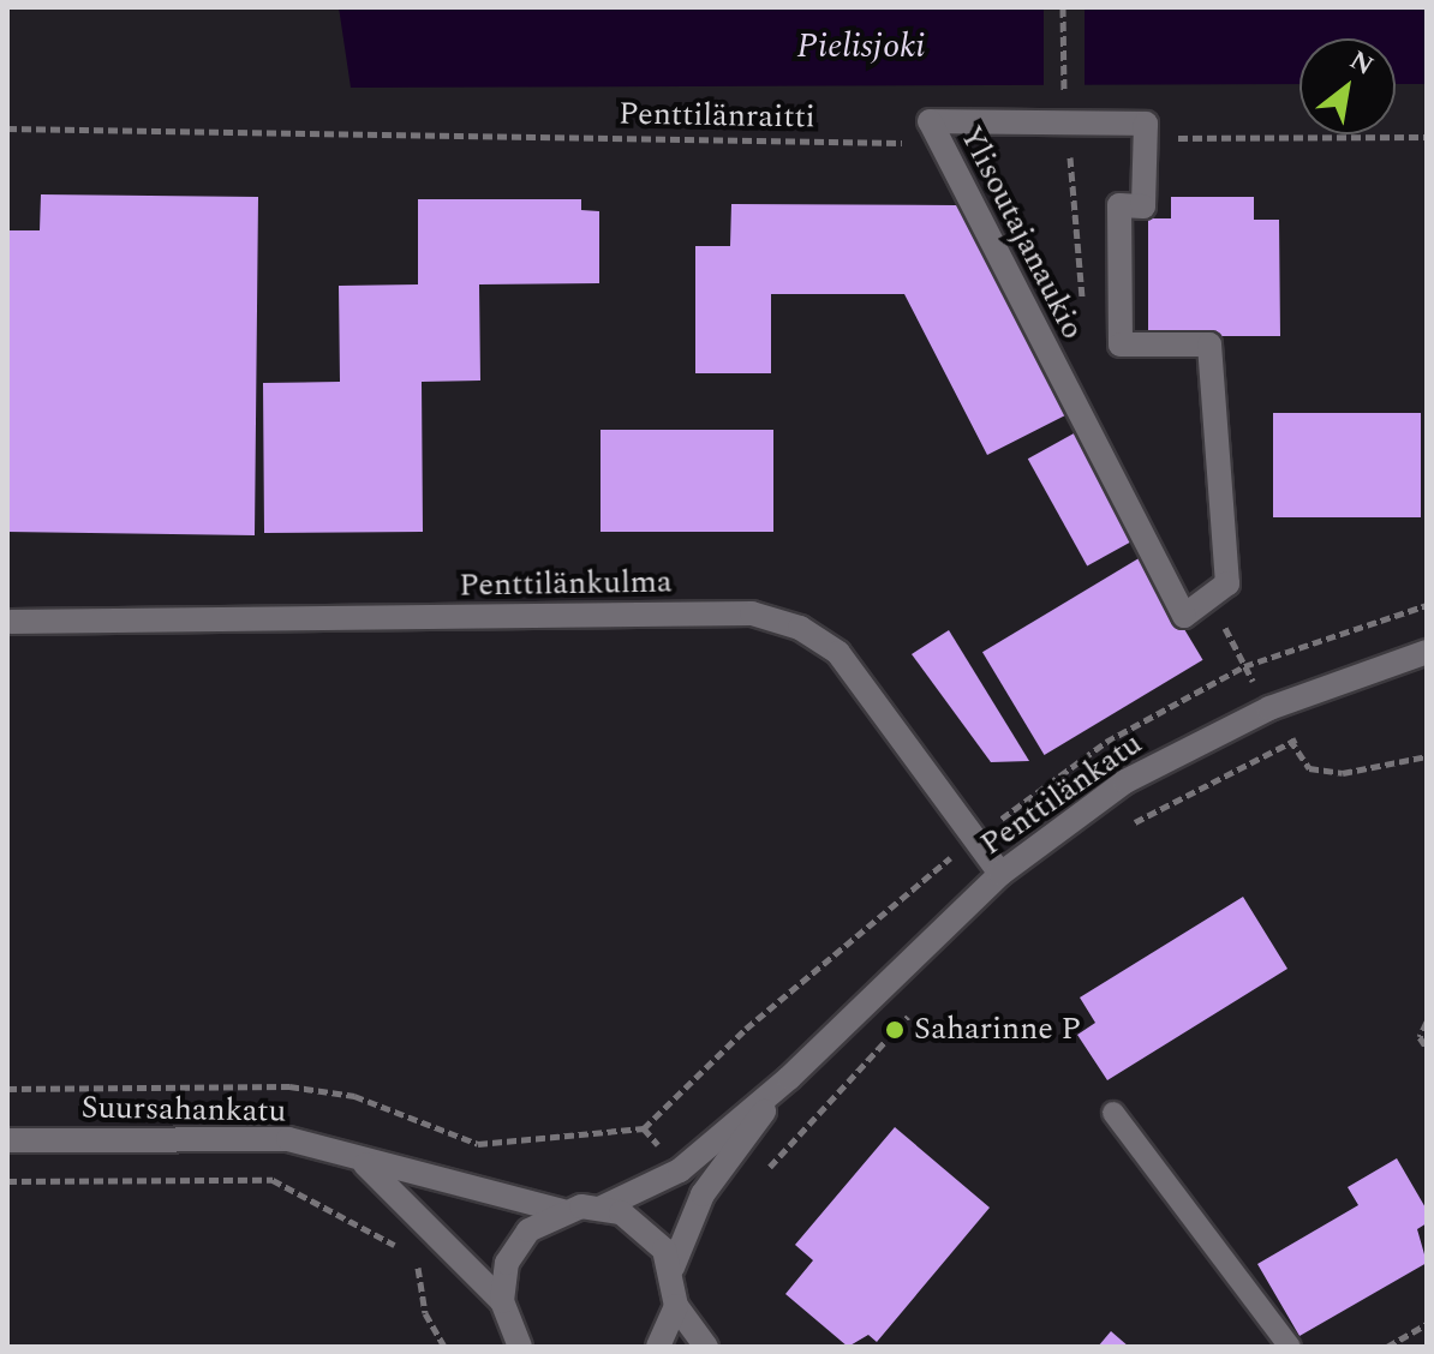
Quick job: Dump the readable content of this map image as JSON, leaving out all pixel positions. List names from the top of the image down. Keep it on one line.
{"streets":{"street":["Ylisoutajanaukio","Penttilänkulma","Penttilänkatu","Suursahankatu"],"path":["Penttilänraitti"]},"crossings":[["Penttilänraitti","Ylisoutajanaukio"],["Penttilänkulma","Penttilänkatu"]],"water":["Pielisjoki"],"places":["Saharinne P"],"north":"top right"}
